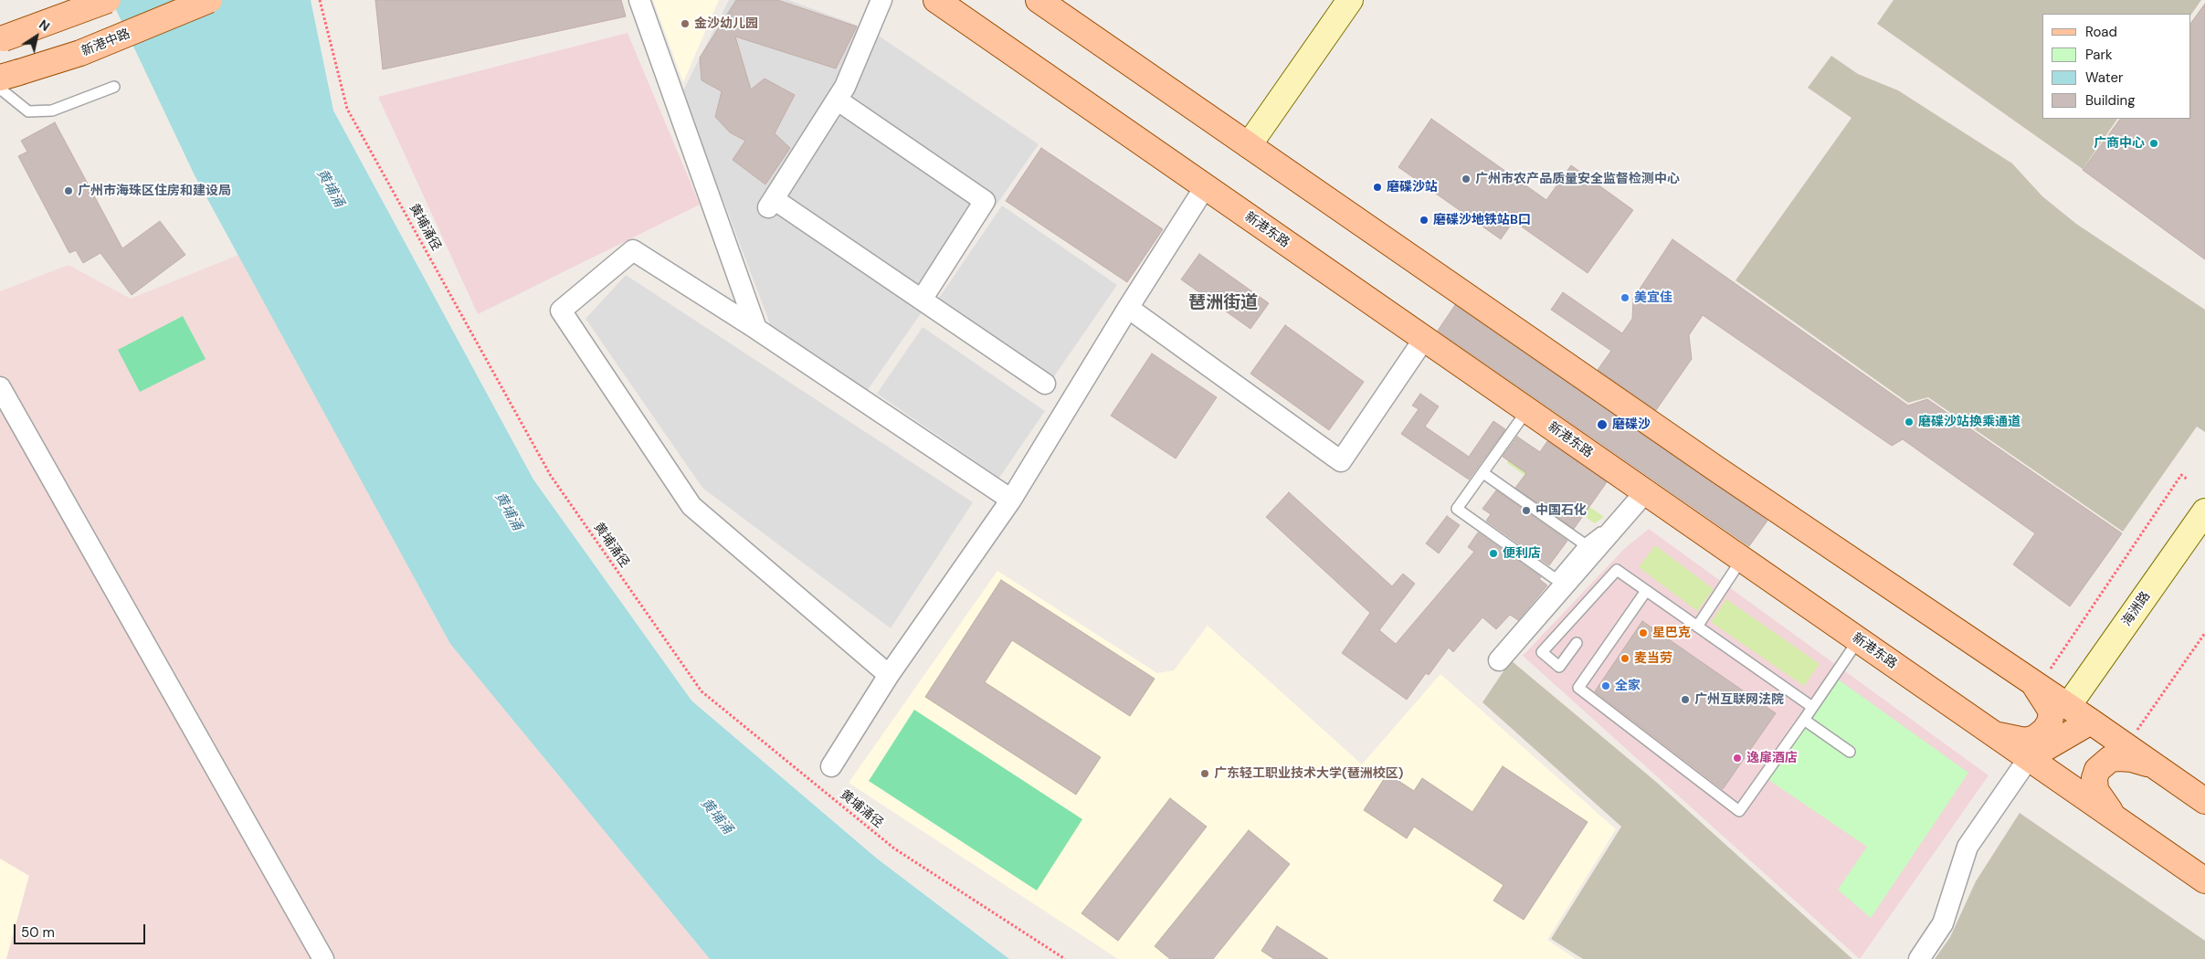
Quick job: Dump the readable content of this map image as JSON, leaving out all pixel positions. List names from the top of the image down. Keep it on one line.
{"streets":{"main road":["新港中路","新港东路"],"street":["海洲路"],"path":["黄埔涌径"]},"districts":["琶洲街道"],"water":["黄埔涌"],"places":["金沙幼儿园","广商中心","广州市农产品质量安全监督检测中心","磨碟沙站","广州市海珠区住房和建设局","磨碟沙地铁站B口","美宜佳","磨碟沙站换乘通道","磨碟沙","中国石化","便利店","星巴克","麦当劳","全家","广州互联网法院","逸扉酒店","广东轻工职业技术大学(琶洲校区)"],"legend":["Road","Park","Water","Building"],"scale_bar":"50 m","north":"top right"}
